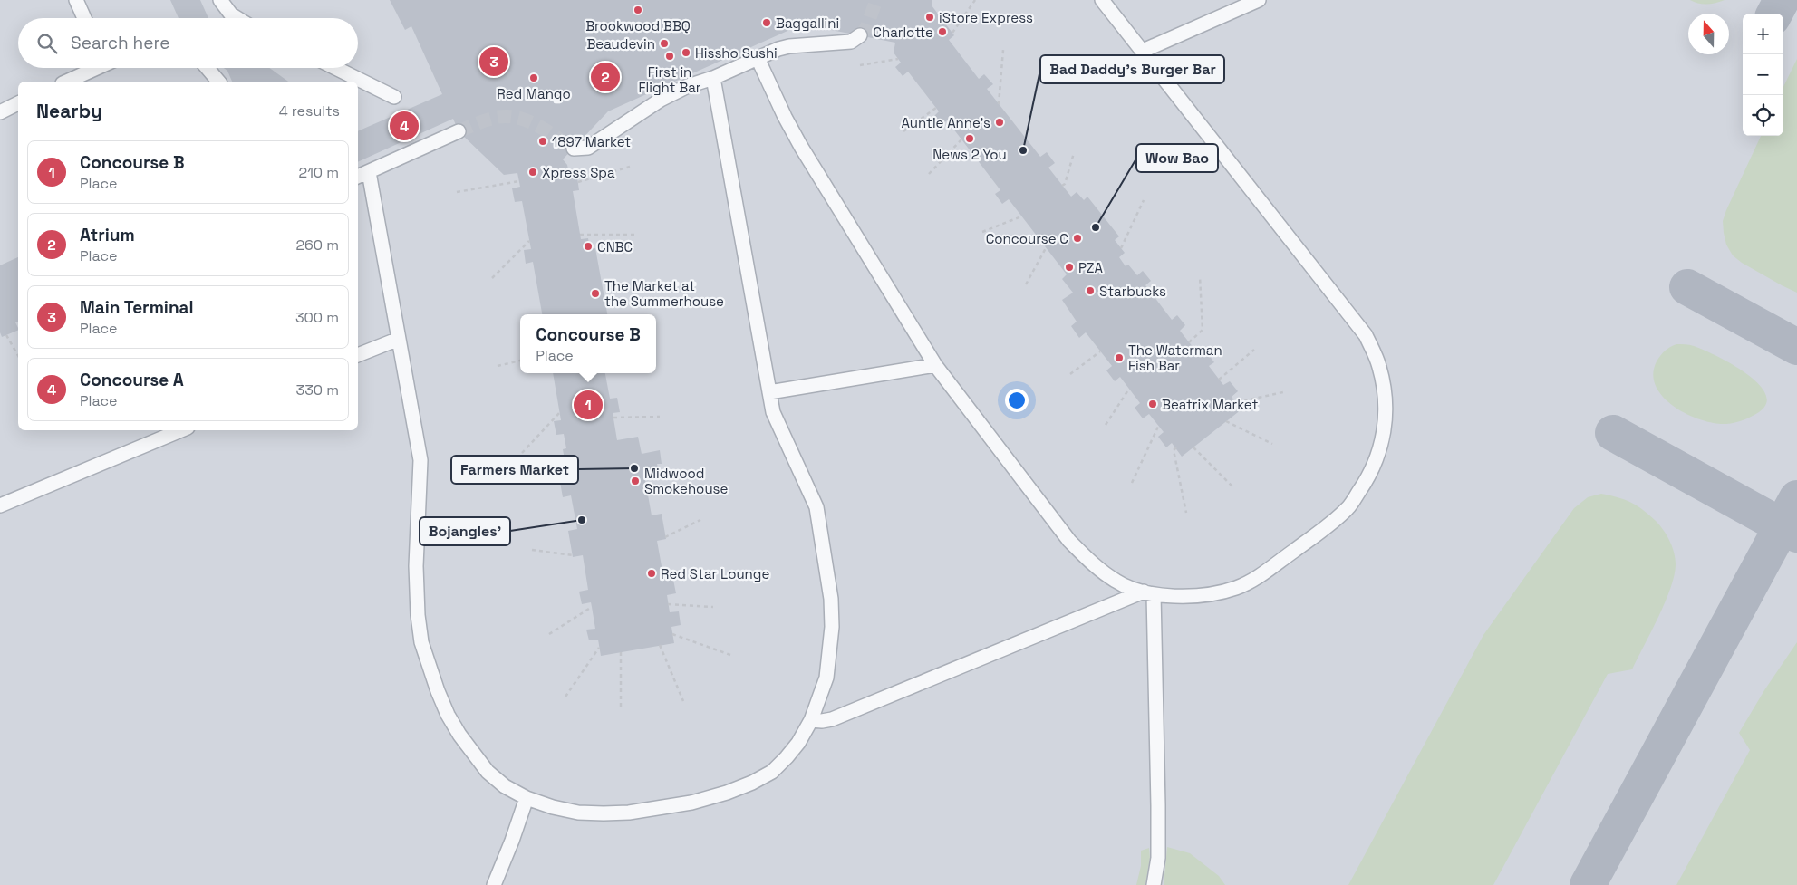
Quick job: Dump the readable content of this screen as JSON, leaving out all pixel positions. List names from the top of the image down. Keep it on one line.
{"places":["Brookwood BBQ","iStore Express","Baggallini","Charlotte","Beaudevin","Hissho Sushi","First in Flight Bar","Red Mango","Auntie Anne's","News 2 You","1897 Market","Bad Daddy's Burger Bar","Xpress Spa","Wow Bao","Concourse C","CNBC","PZA","Starbucks","The Market at the Summerhouse","The Waterman Fish Bar","Beatrix Market","Farmers Market","Midwood Smokehouse","Bojangles'","Red Star Lounge"],"north":"top","page":{"map_buttons":["+","−"],"search":"Search here","pins":["3","2","4","1"],"heading":["Nearby","4 results"],"list":[{"mark":"1","name":"Concourse B","note":"Place","value":"210 m"},{"mark":"2","name":"Atrium","note":"Place","value":"260 m"},{"mark":"3","name":"Main Terminal","note":"Place","value":"300 m"},{"mark":"4","name":"Concourse A","note":"Place","value":"330 m"}],"popup":["Concourse B","Place"]}}
